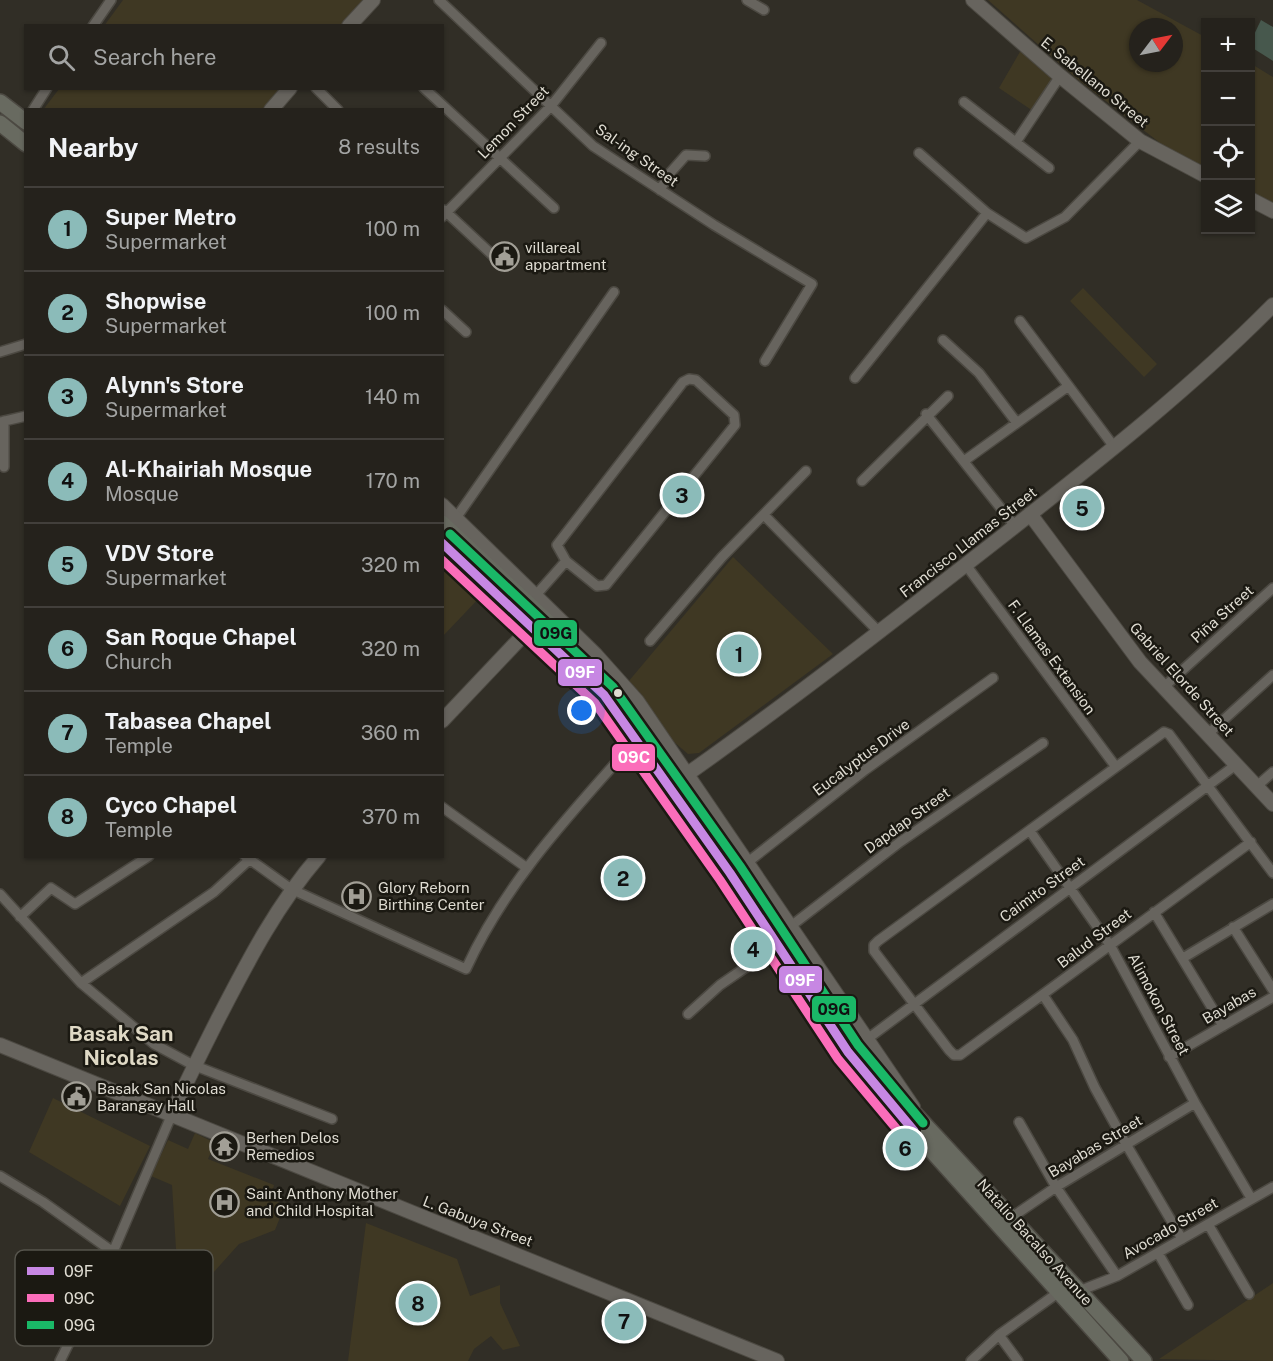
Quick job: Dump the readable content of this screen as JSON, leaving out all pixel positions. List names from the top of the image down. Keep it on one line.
{"streets":{"main road":["E. Sabellano Street","Francisco Llamas Street","Gabriel Elorde Street","L. Gabuya Street","Natalio Bacalso Avenue"],"street":["Lemon Street","Sal-ing Street","Piña Street","F. Llamas Extension","Eucalyptus Drive","Dapdap Street","Caimito Street","Balud Street","Alimokon Street","Bayabas","Bayabas Street","Avocado Street"]},"crossings":[["Lemon Street","Sal-ing Street"],["Francisco Llamas Street","F. Llamas Extension"],["Francisco Llamas Street","Gabriel Elorde Street"],["Francisco Llamas Street","Natalio Bacalso Avenue"],["Piña Street","Gabriel Elorde Street"],["Gabriel Elorde Street","Caimito Street"],["Eucalyptus Drive","Natalio Bacalso Avenue"],["Dapdap Street","Natalio Bacalso Avenue"],["Caimito Street","Balud Street"],["Caimito Street","Alimokon Street"],["Caimito Street","Natalio Bacalso Avenue"],["Balud Street","Alimokon Street"],["Alimokon Street","Bayabas"],["Alimokon Street","Bayabas Street"],["Alimokon Street","Avocado Street"],["Bayabas Street","Natalio Bacalso Avenue"],["Avocado Street","Natalio Bacalso Avenue"]],"districts":["Basak San Nicolas"],"places":{"public building":["villareal appartment","Basak San Nicolas Barangay Hall"],"hospital":["Glory Reborn Birthing Center","Saint Anthony Mother and Child Hospital"],"temple":["Berhen Delos Remedios"]},"lines":["transit line 09G","transit line 09F","transit line 09C"],"legend":["09F","09C","09G"],"north":"top right","page":{"map_buttons":["+","−"],"search":"Search here","heading":["Nearby","8 results"],"list":[{"mark":"1","name":"Super Metro","note":"Supermarket","value":"100 m"},{"mark":"2","name":"Shopwise","note":"Supermarket","value":"100 m"},{"mark":"3","name":"Alynn's Store","note":"Supermarket","value":"140 m"},{"mark":"4","name":"Al-Khairiah Mosque","note":"Mosque","value":"170 m"},{"mark":"5","name":"VDV Store","note":"Supermarket","value":"320 m"},{"mark":"6","name":"San Roque Chapel","note":"Church","value":"320 m"},{"mark":"7","name":"Tabasea Chapel","note":"Temple","value":"360 m"},{"mark":"8","name":"Cyco Chapel","note":"Temple","value":"370 m"}],"pins":["3","5","1","2","4","6","8","7"]}}
